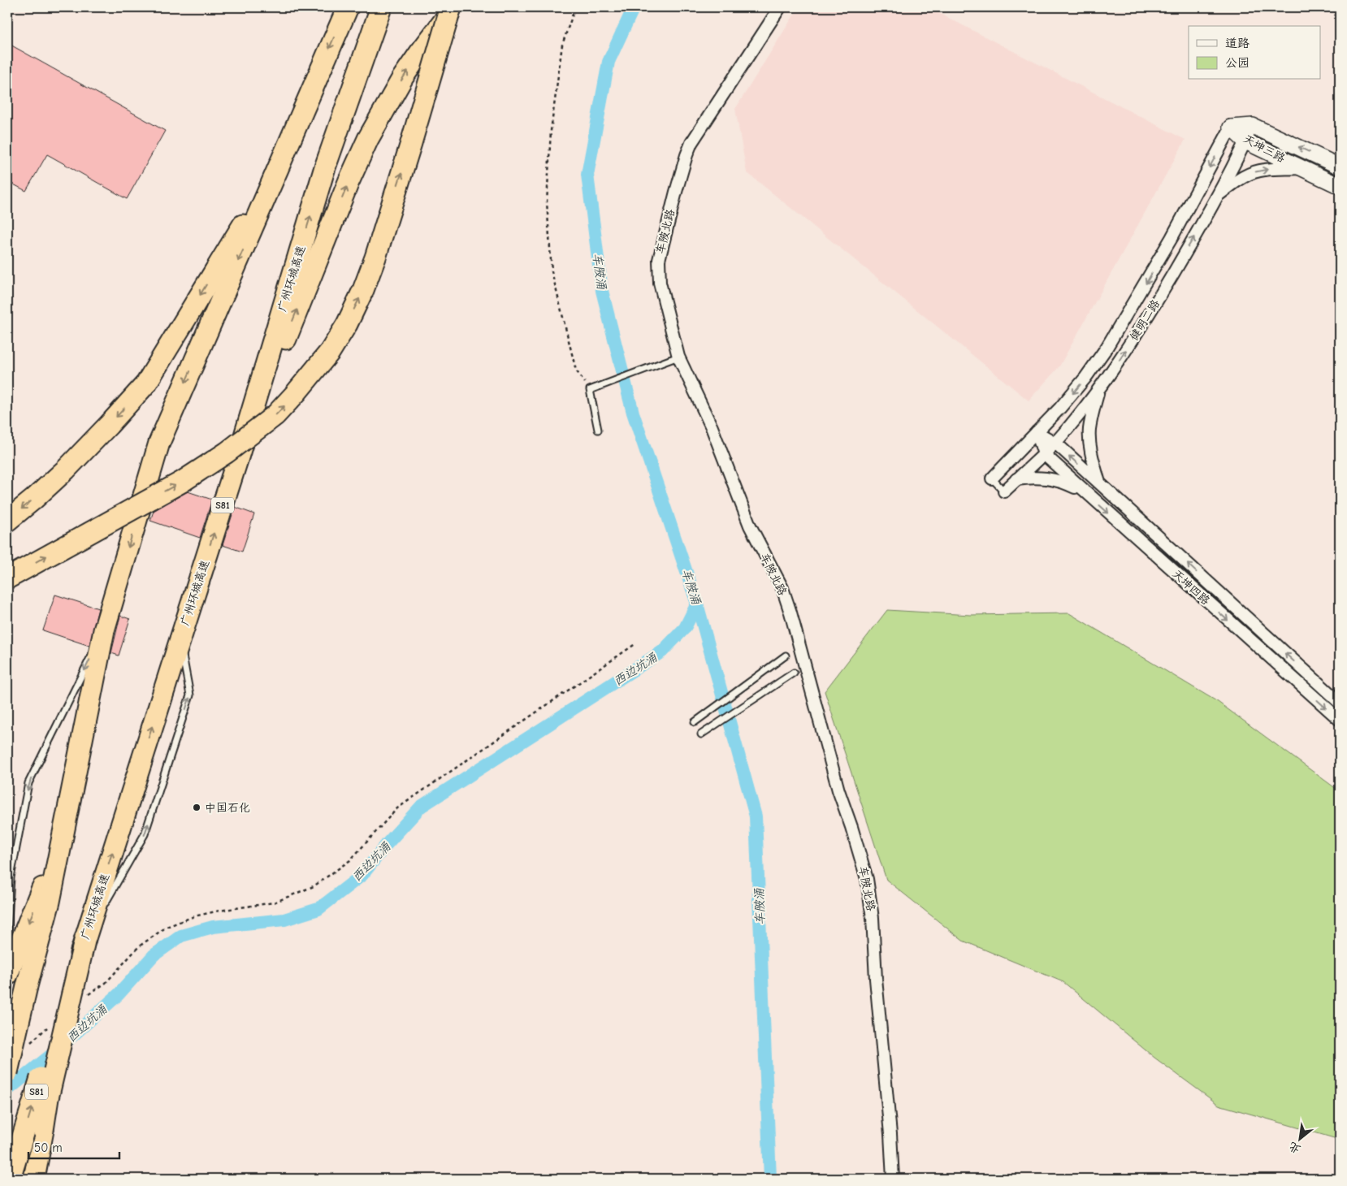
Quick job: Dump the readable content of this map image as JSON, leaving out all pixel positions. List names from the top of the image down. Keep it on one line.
{"streets":{"highway":["广州环城高速","S81"],"street":["天坤三路","车陂北路","健明二路","天坤四路"]},"crossings":[["天坤三路","健明二路"],["健明二路","天坤四路"]],"water":["车陂涌","西边坑涌"],"places":["中国石化"],"legend":["道路","公园"],"scale_bar":"50 m","north":"bottom left"}
